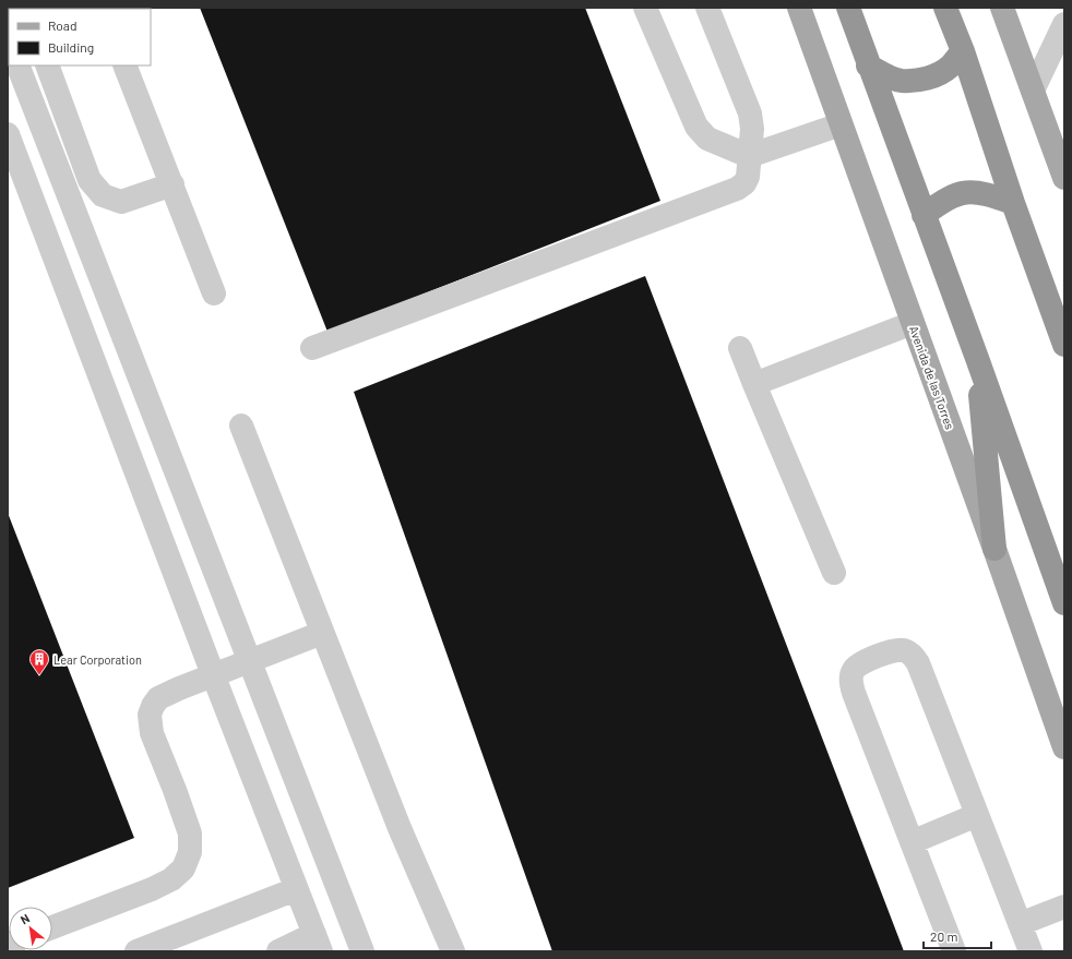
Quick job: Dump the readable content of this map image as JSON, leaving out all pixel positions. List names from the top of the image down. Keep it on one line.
{"streets":{"main road":["Avenida de las Torres"]},"places":{"building":["Lear Corporation"]},"legend":["Road","Building"],"scale_bar":"20 m","north":"top left"}
